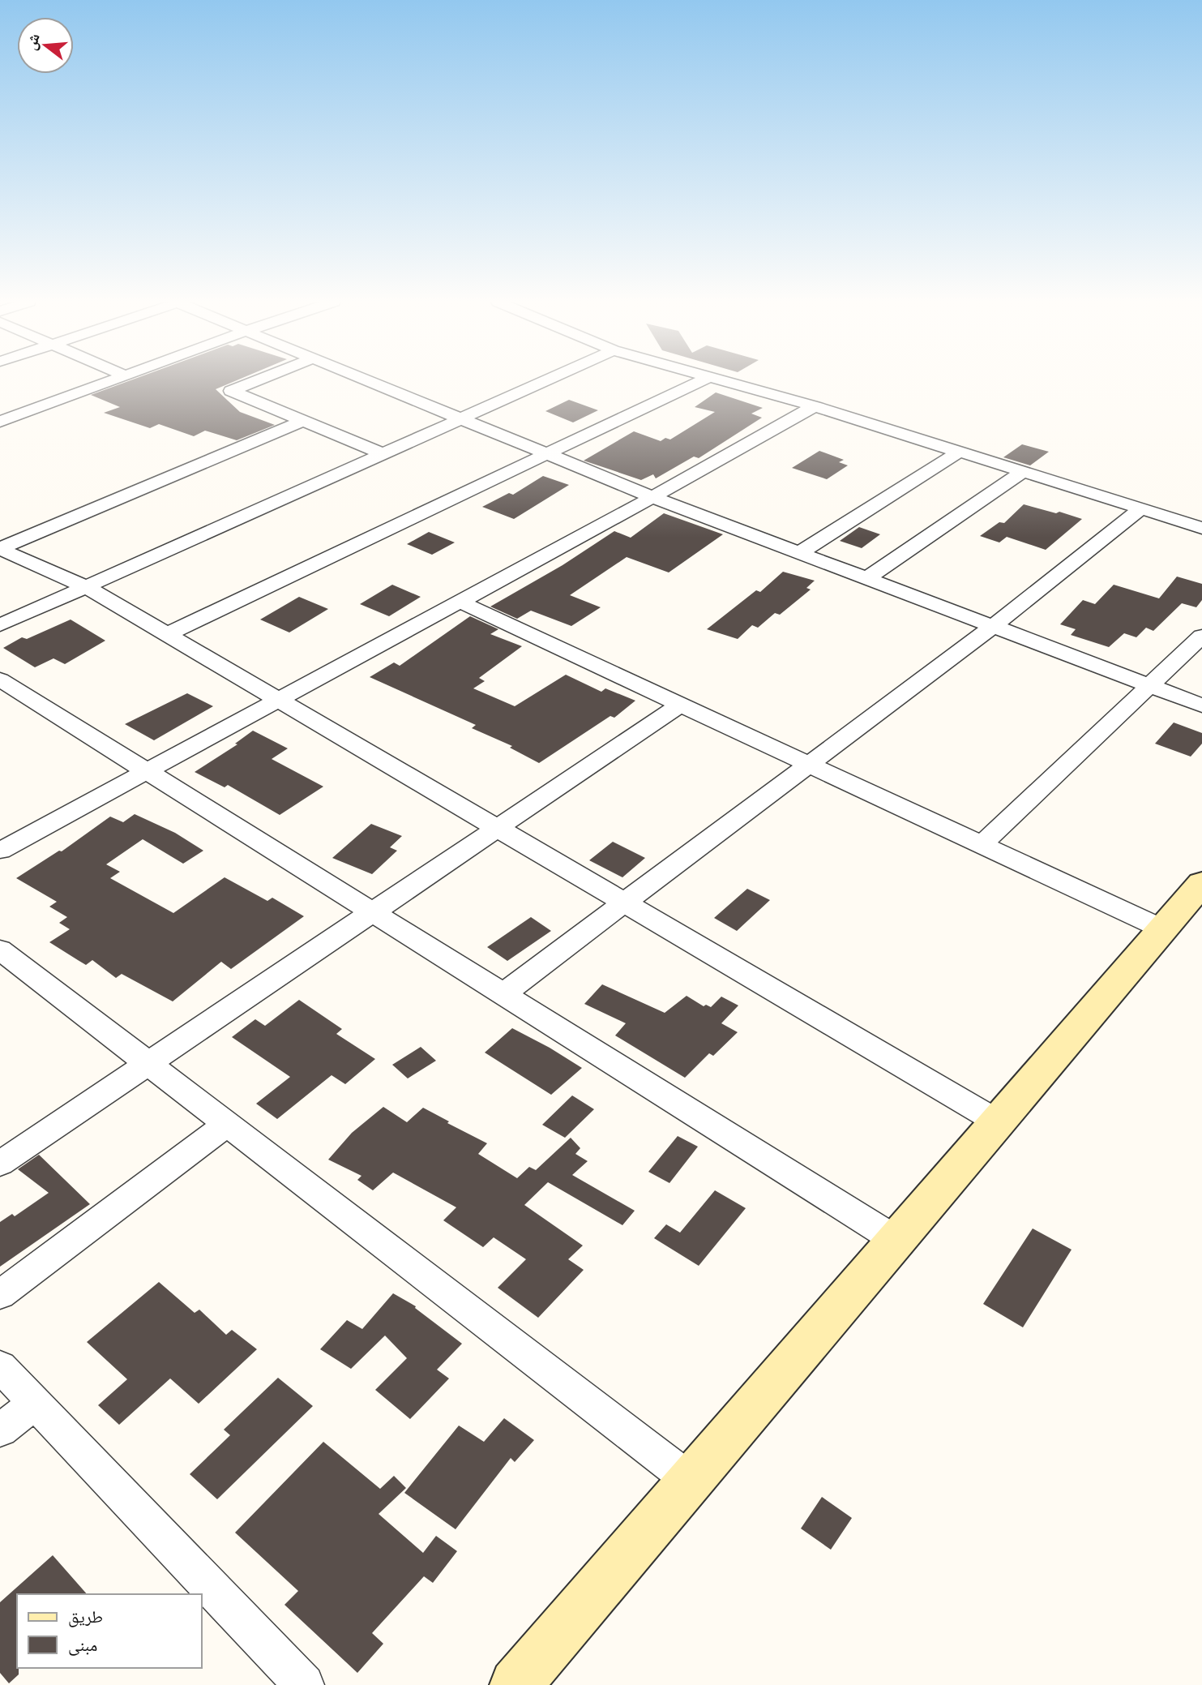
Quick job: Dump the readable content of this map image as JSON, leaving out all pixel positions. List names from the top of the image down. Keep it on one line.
{"legend":["طريق","مبنى"],"north":"left"}
